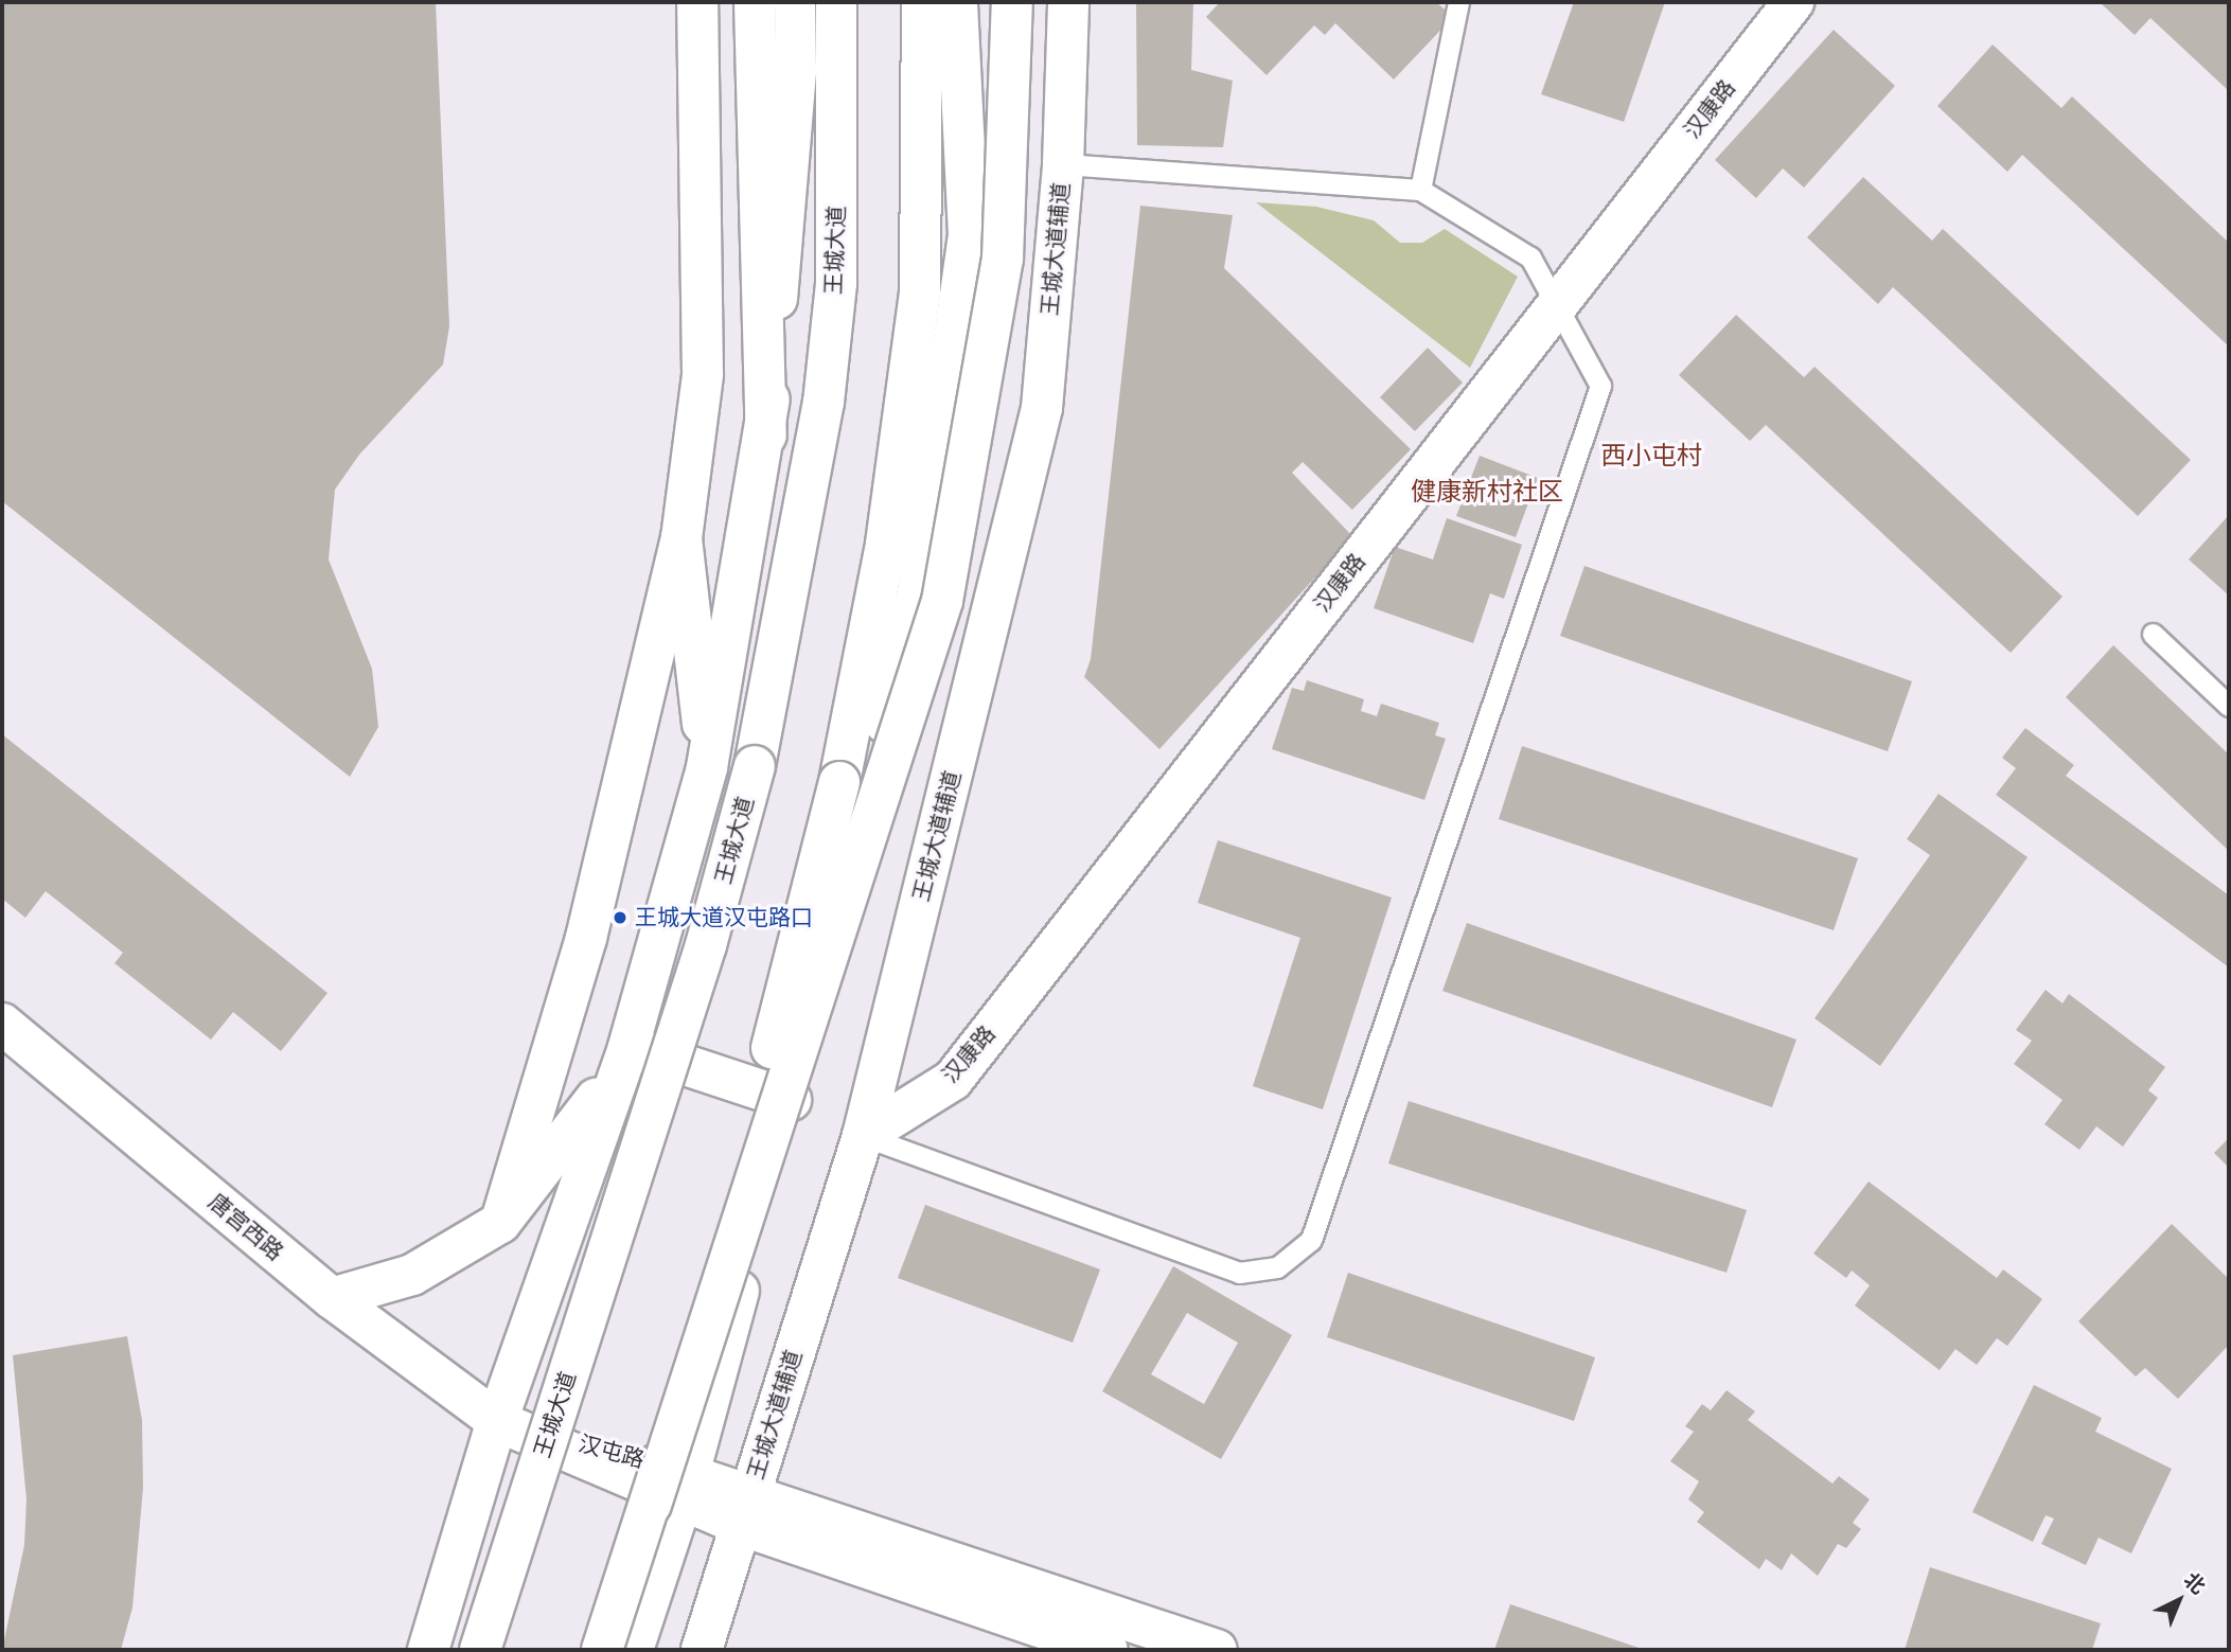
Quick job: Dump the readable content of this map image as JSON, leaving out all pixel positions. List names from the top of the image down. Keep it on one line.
{"streets":{"main road":["汉康路","王城大道辅道","王城大道","唐宫西路","汉屯路"]},"crossings":[["汉康路","王城大道辅道"],["王城大道辅道","汉屯路"],["唐宫西路","汉屯路"]],"districts":["西小屯村","健康新村社区"],"places":["王城大道汉屯路口"],"north":"top right"}
